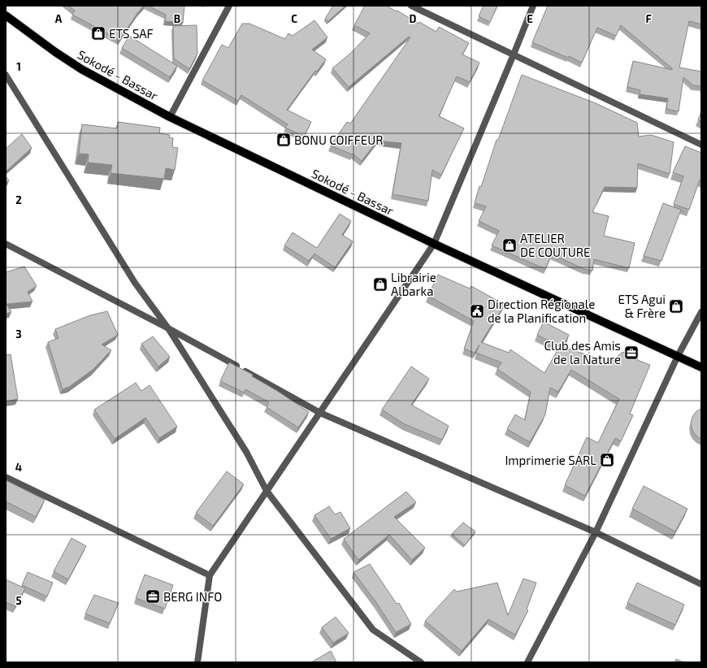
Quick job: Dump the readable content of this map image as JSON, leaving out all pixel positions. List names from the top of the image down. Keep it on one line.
{"streets":{"main road":["Sokodé - Bassar"]},"places":{"shop":["ETS SAF","BONU COIFFEUR","ATELIER DE COUTURE","Librairie Albarka","ETS Agui & Frère","Imprimerie SARL"],"public building":["Direction Régionale de la Planification"],"office":["Club des Amis de la Nature","BERG INFO"]},"grid":{"columns":["A","B","C","D","E","F"],"rows":["1","2","3","4","5"]}}
